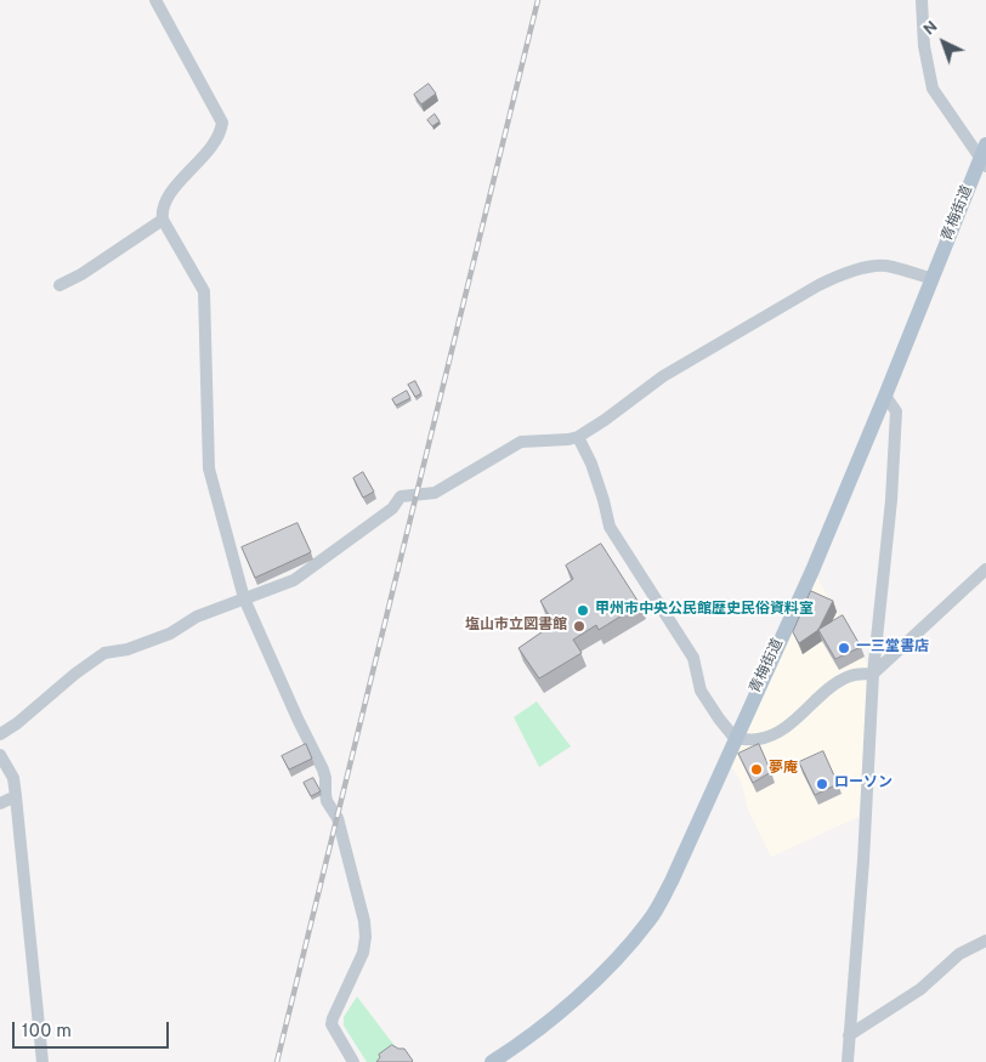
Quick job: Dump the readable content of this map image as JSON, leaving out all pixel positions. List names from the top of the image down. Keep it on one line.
{"streets":{"main road":["青梅街道"]},"places":["甲州市中央公民館歴史民俗資料室","塩山市立図書館","一三堂書店","夢庵","ローソン"],"scale_bar":"100 m","north":"top left"}
